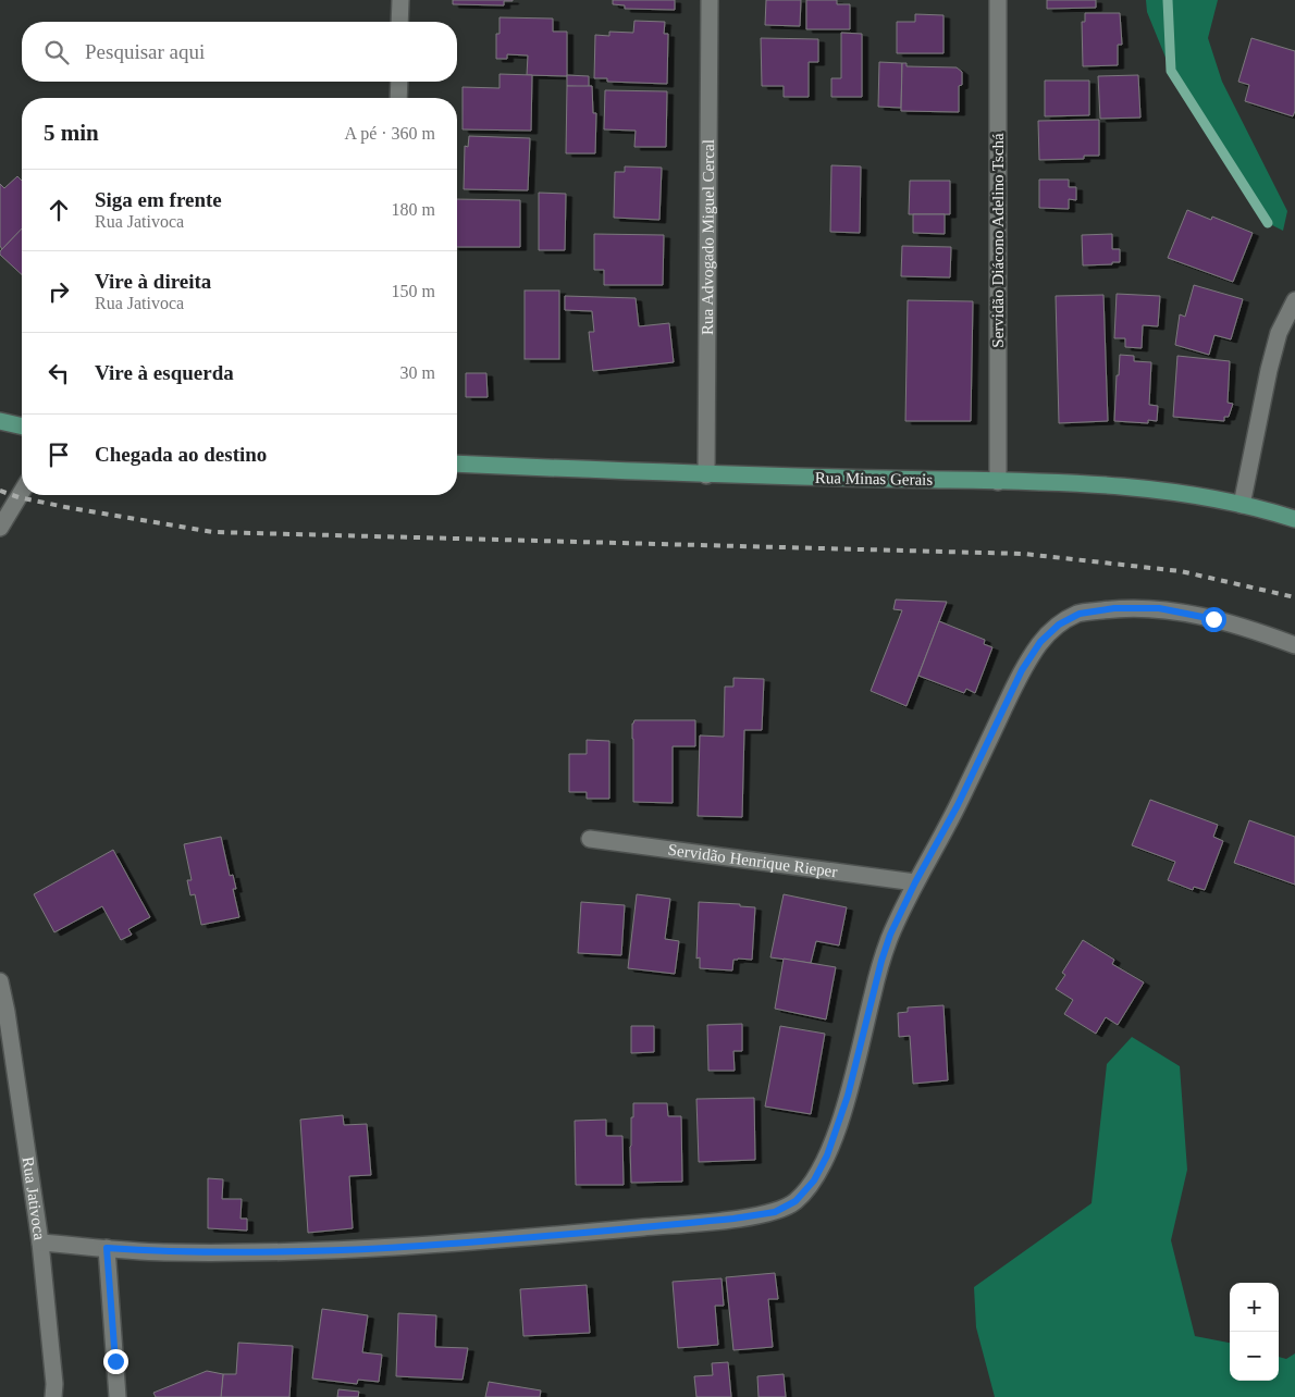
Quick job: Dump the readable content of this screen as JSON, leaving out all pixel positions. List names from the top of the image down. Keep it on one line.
{"streets":{"main road":["Rua Minas Gerais"],"street":["Rua Advogado Miguel Cercal","Servidão Diácono Adelino Tschá","Servidão Henrique Rieper","Rua Jativoca"]},"crossings":[["Rua Advogado Miguel Cercal","Rua Minas Gerais"],["Servidão Diácono Adelino Tschá","Rua Minas Gerais"],["Servidão Henrique Rieper","Rua Jativoca"]],"page":{"search":"Pesquisar aqui","heading":["5 min","A pé · 360 m"],"list":[["Siga em frente","Rua Jativoca","180 m"],["Vire à direita","Rua Jativoca","150 m"],["Vire à esquerda","30 m"],"Chegada ao destino"],"map_buttons":["+","−"]}}
